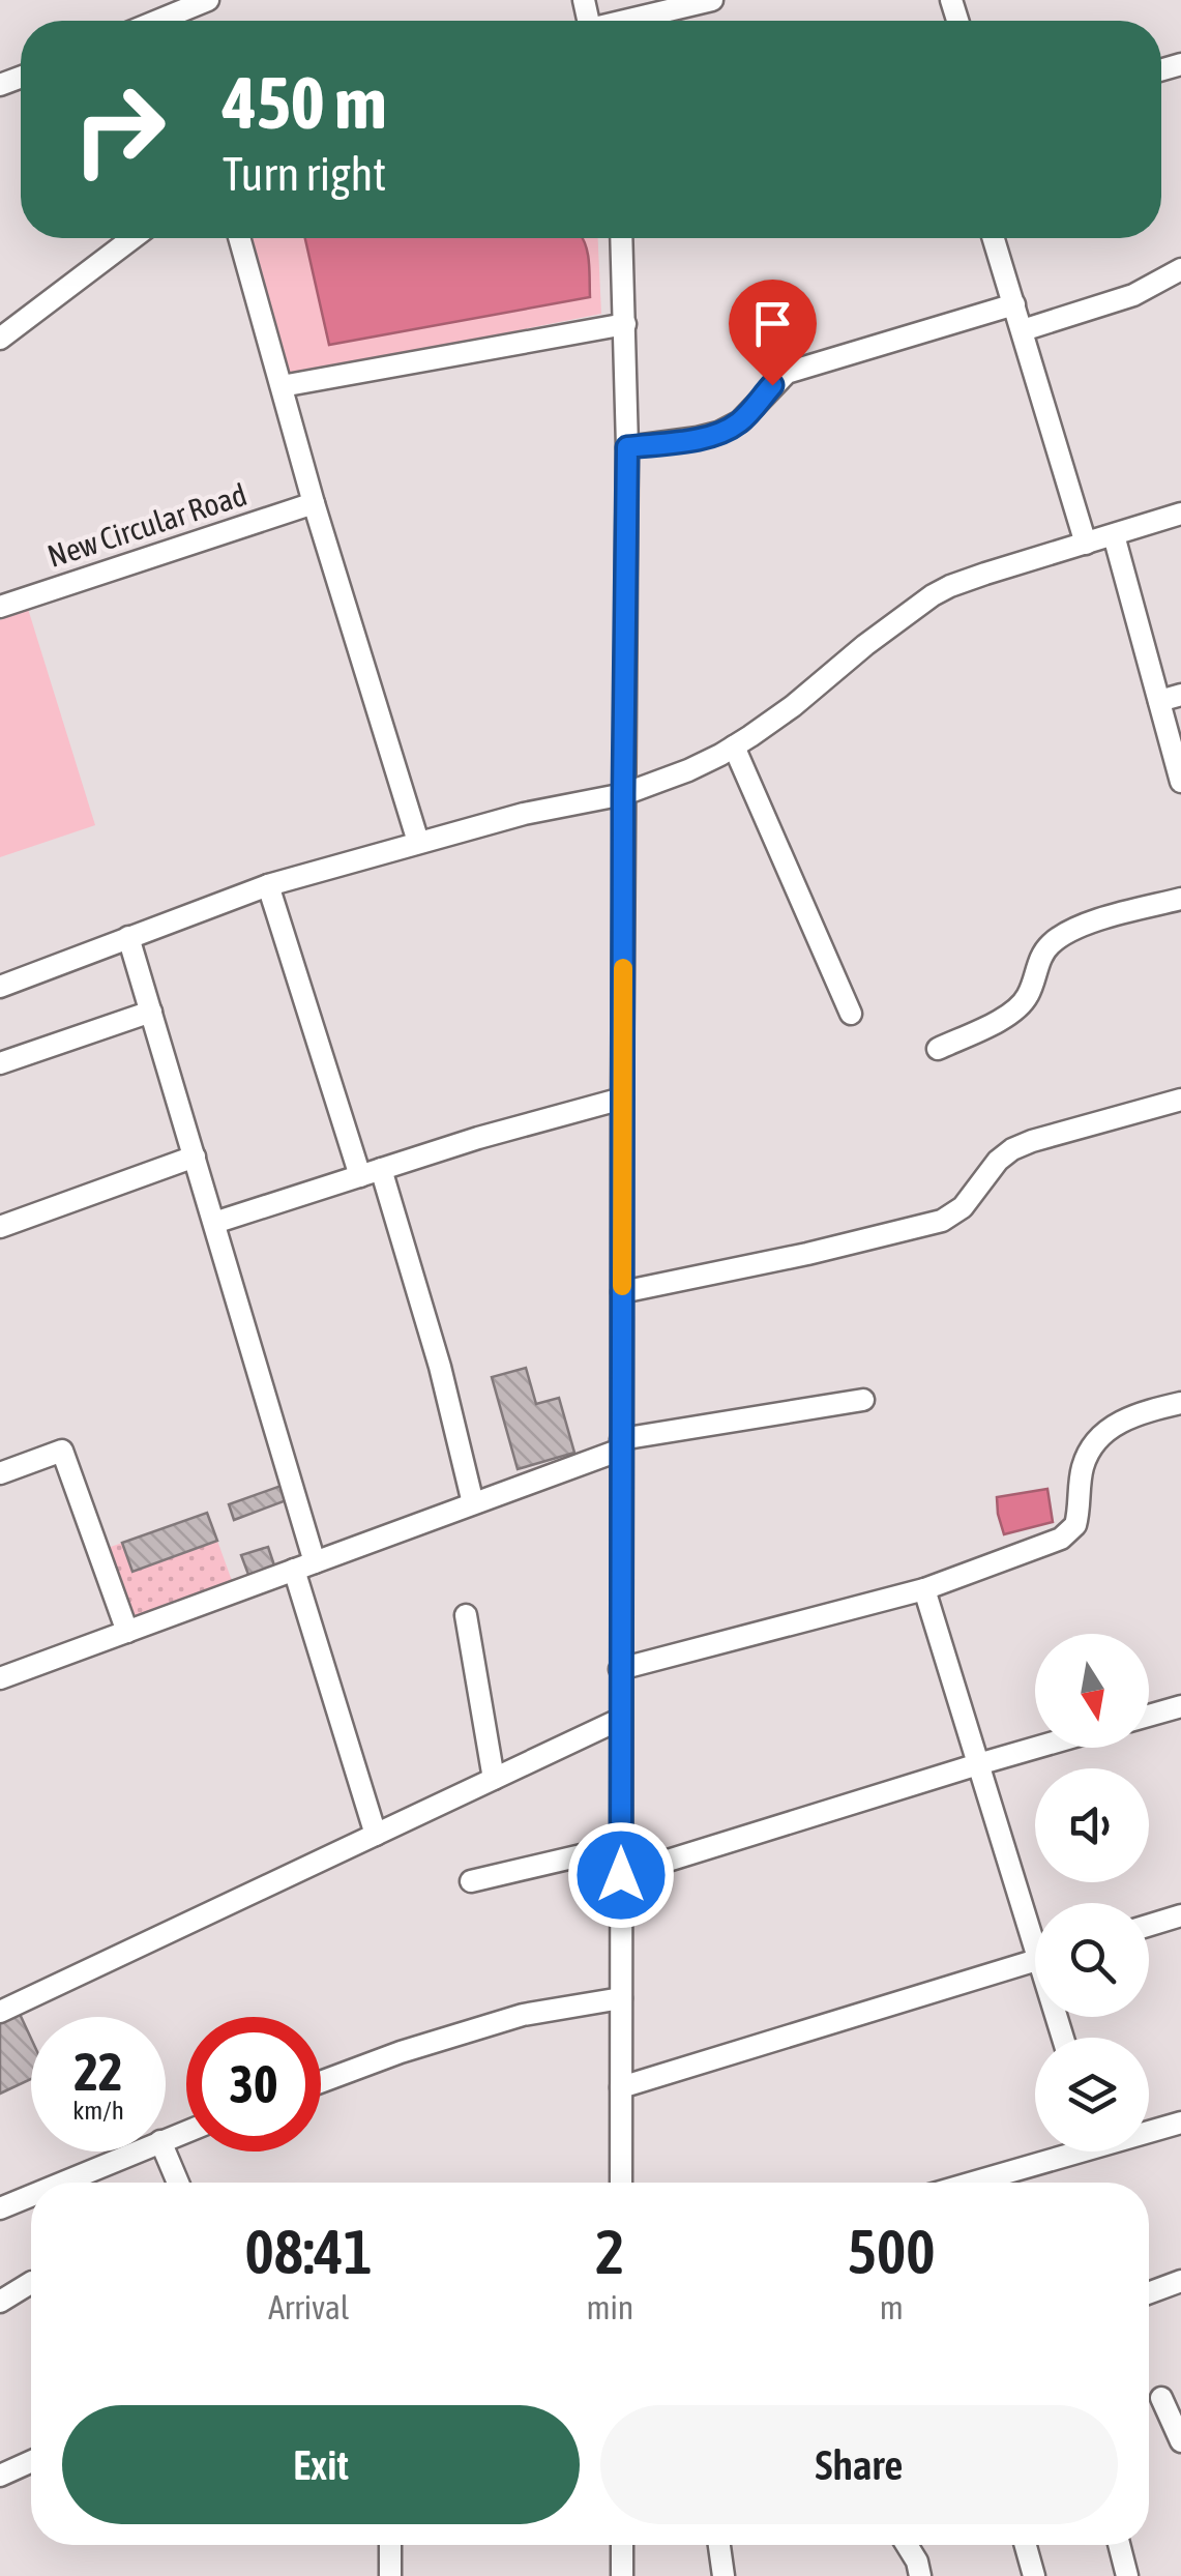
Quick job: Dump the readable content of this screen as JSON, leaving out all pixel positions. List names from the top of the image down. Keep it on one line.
{"streets":{"street":["New Circular Road"]},"north":"bottom","page":{"turn":["450 m","Turn right"],"speed":"22 km/h","limit":"30","eta":["08:41","Arrival","2","min","500","m"],"buttons":["Exit","Share"]}}
